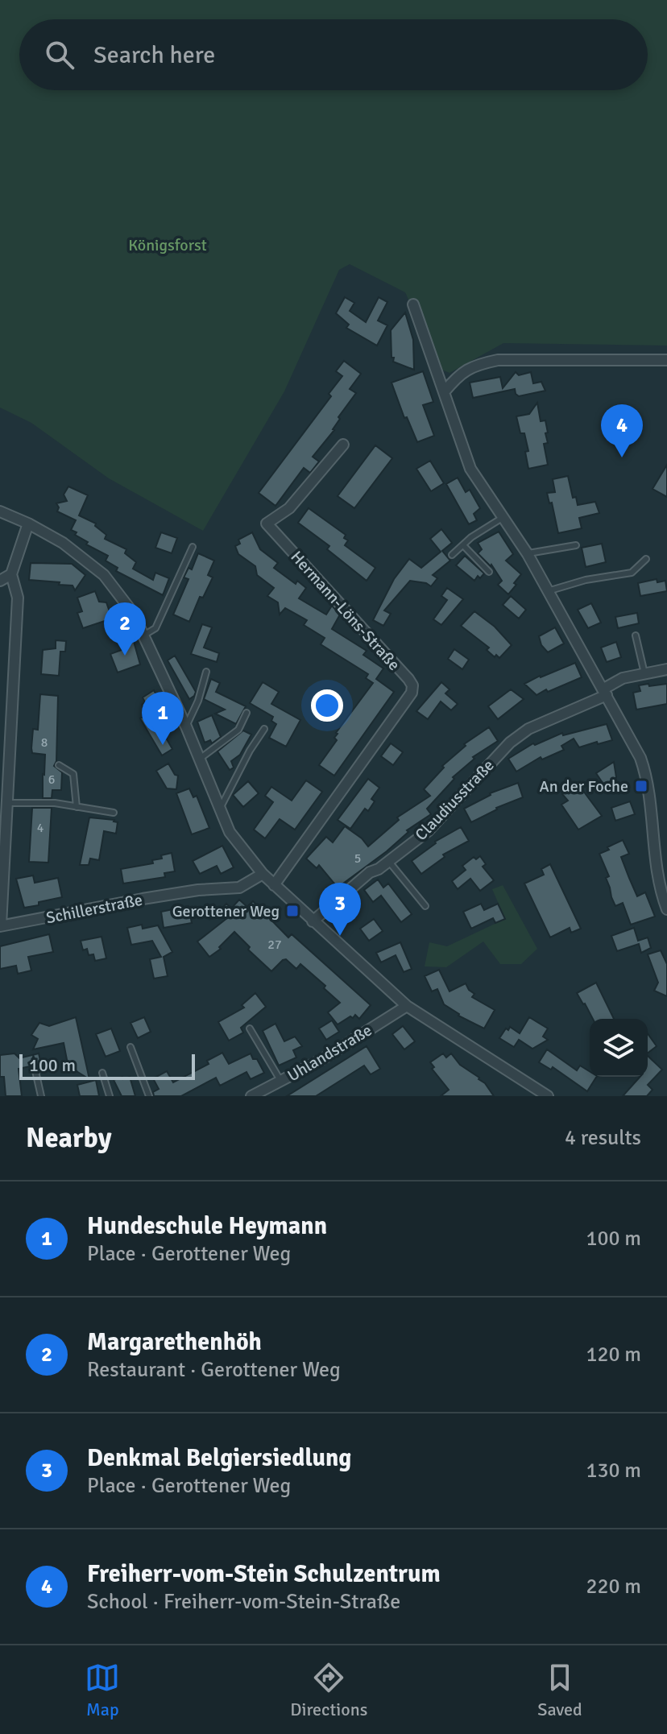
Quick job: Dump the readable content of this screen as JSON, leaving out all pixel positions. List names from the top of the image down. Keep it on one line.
{"streets":{"street":["Hermann-Löns-Straße","Claudiusstraße","Schillerstraße","Uhlandstraße"]},"parks":["Königsforst"],"places":{"transit":["An der Foche","Gerottener Weg"]},"house_numbers":["8","6","4","5","27"],"scale_bar":"100 m","page":{"search":"Search here","pins":["4","2","1","3"],"scale":"100 m","heading":["Nearby","4 results"],"list":[{"mark":"1","name":"Hundeschule Heymann","note":"Place · Gerottener Weg","value":"100 m"},{"mark":"2","name":"Margarethenhöh","note":"Restaurant · Gerottener Weg","value":"120 m"},{"mark":"3","name":"Denkmal Belgiersiedlung","note":"Place · Gerottener Weg","value":"130 m"},{"mark":"4","name":"Freiherr-vom-Stein Schulzentrum","note":"School · Freiherr-vom-Stein-Straße","value":"220 m"}],"nav":["Map","Directions","Saved"]}}
